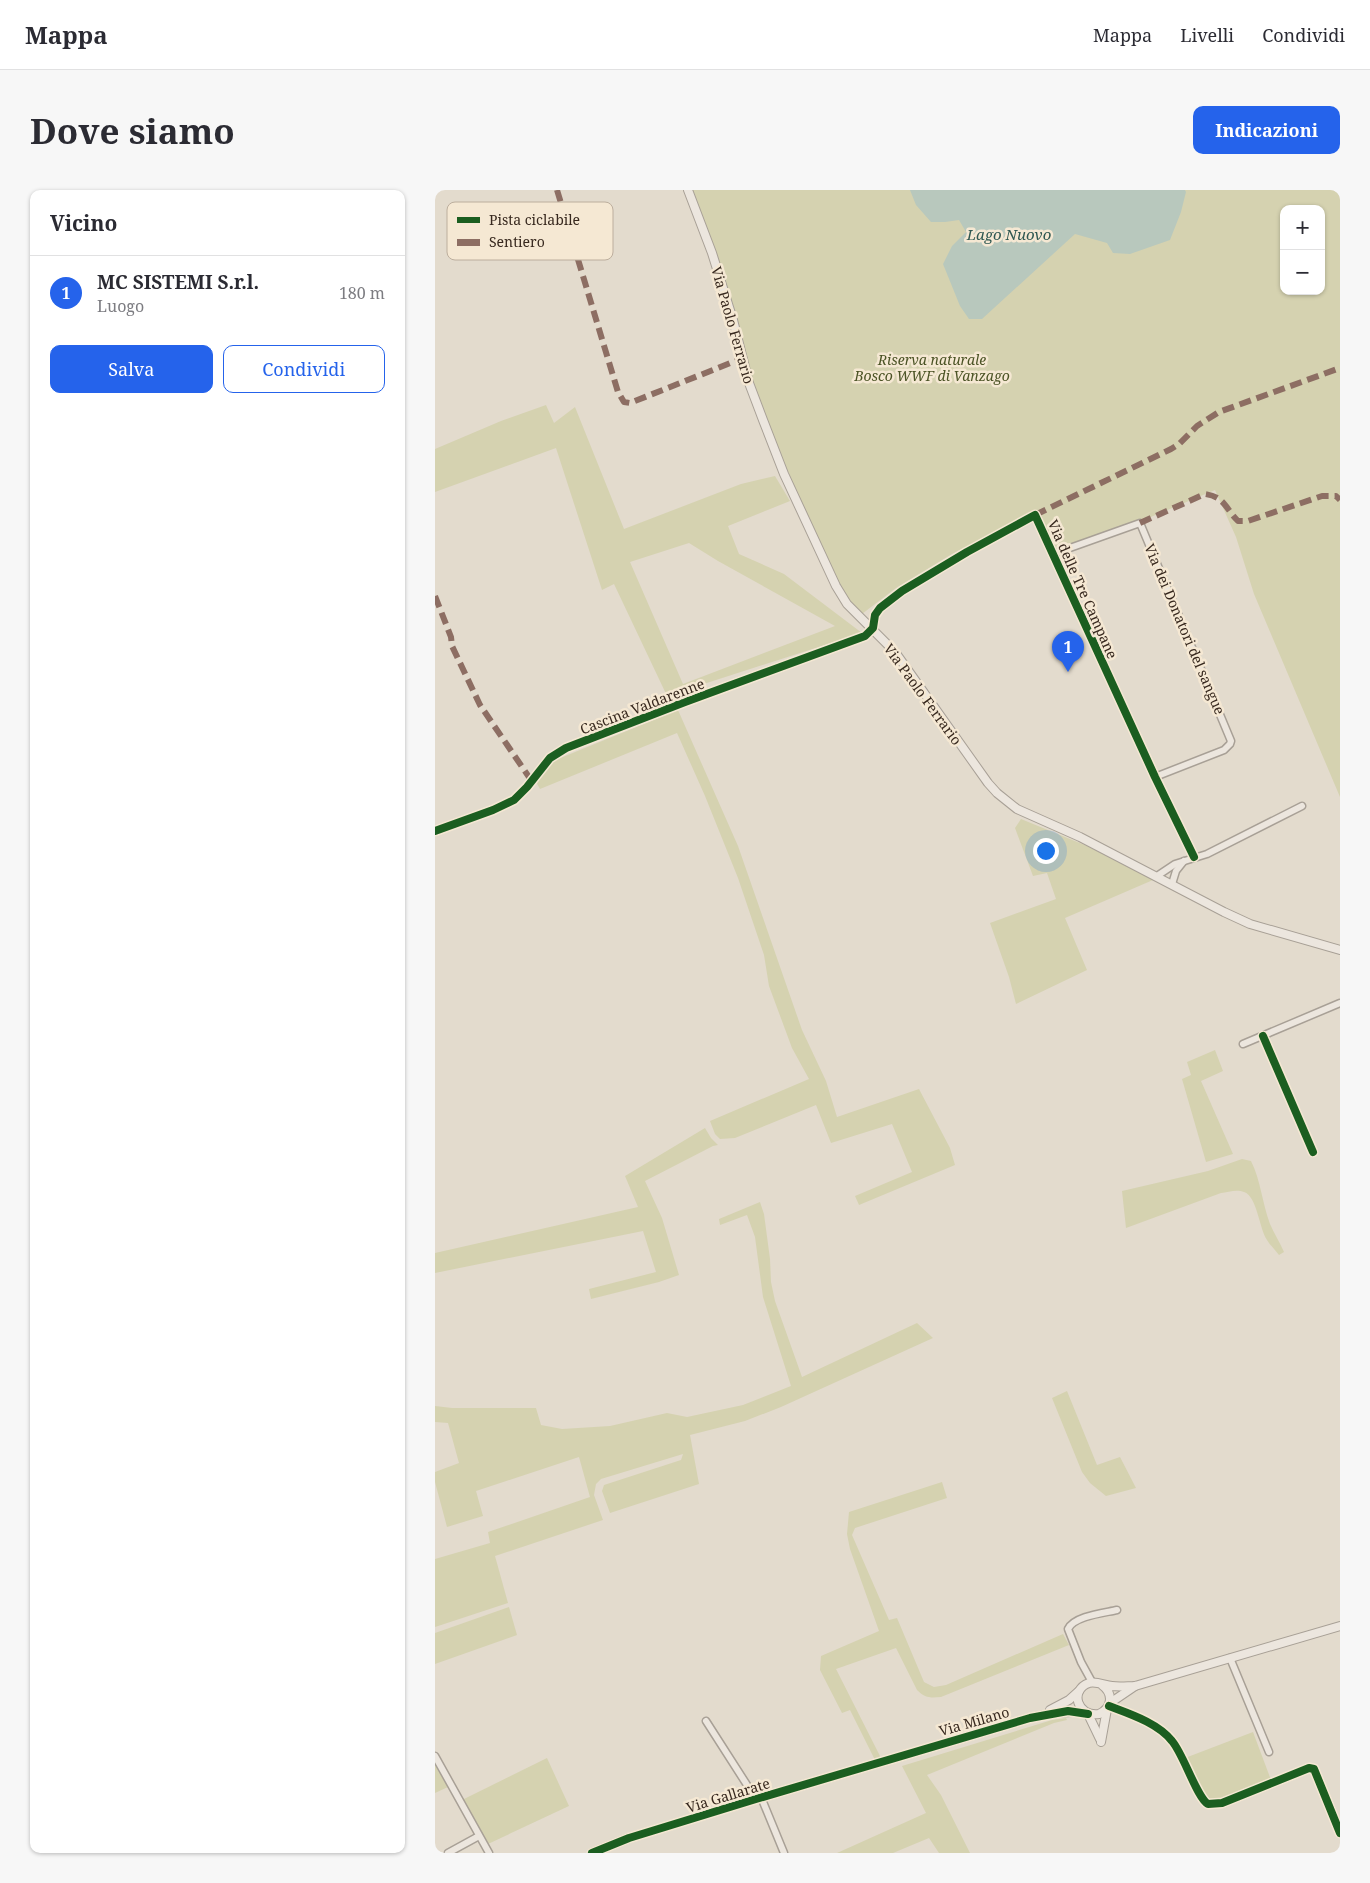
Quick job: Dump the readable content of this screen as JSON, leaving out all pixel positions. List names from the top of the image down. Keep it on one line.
{"streets":{"street":["Via Paolo Ferrario","Via delle Tre Campane","Via dei Donatori del sangue","Cascina Valdarenne","Via Milano","Via Gallarate"]},"crossings":[["Via Paolo Ferrario","Via delle Tre Campane"],["Via Paolo Ferrario","Cascina Valdarenne"],["Via delle Tre Campane","Via dei Donatori del sangue"],["Via delle Tre Campane","Cascina Valdarenne"],["Via Milano","Via Gallarate"]],"water":["Lago Nuovo"],"parks":["Riserva naturale Bosco WWF di Vanzago"],"legend":["Pista ciclabile","Sentiero"],"page":{"header":"Mappa","nav":["Mappa","Livelli","Condividi"],"buttons":["Indicazioni",["Salva","Condividi"]],"title":"Dove siamo","heading":"Vicino","map_buttons":["+","−"],"list":[{"mark":"1","name":"MC SISTEMI S.r.l.","note":"Luogo","value":"180 m"}],"pins":"1"}}
